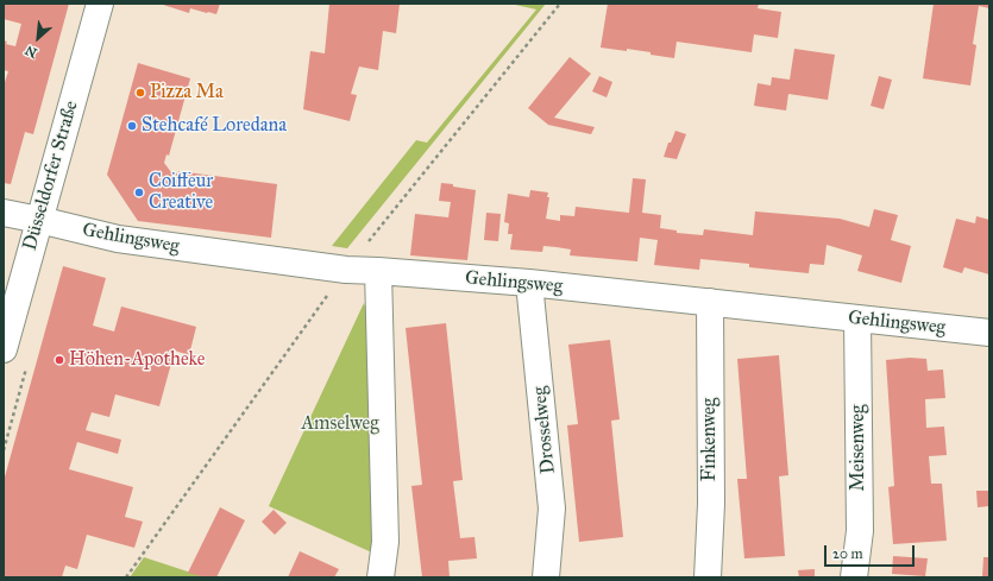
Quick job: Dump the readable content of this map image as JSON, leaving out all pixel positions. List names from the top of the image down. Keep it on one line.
{"streets":{"street":["Düsseldorfer Straße","Gehlingsweg","Drosselweg","Finkenweg","Meisenweg"]},"crossings":[["Düsseldorfer Straße","Gehlingsweg"],["Gehlingsweg","Drosselweg"],["Gehlingsweg","Finkenweg"],["Gehlingsweg","Meisenweg"]],"parks":["Amselweg"],"places":["Pizza Ma","Stehcafé Loredana","Coiffeur Creative","Höhen-Apotheke"],"scale_bar":"20 m","north":"bottom left"}
